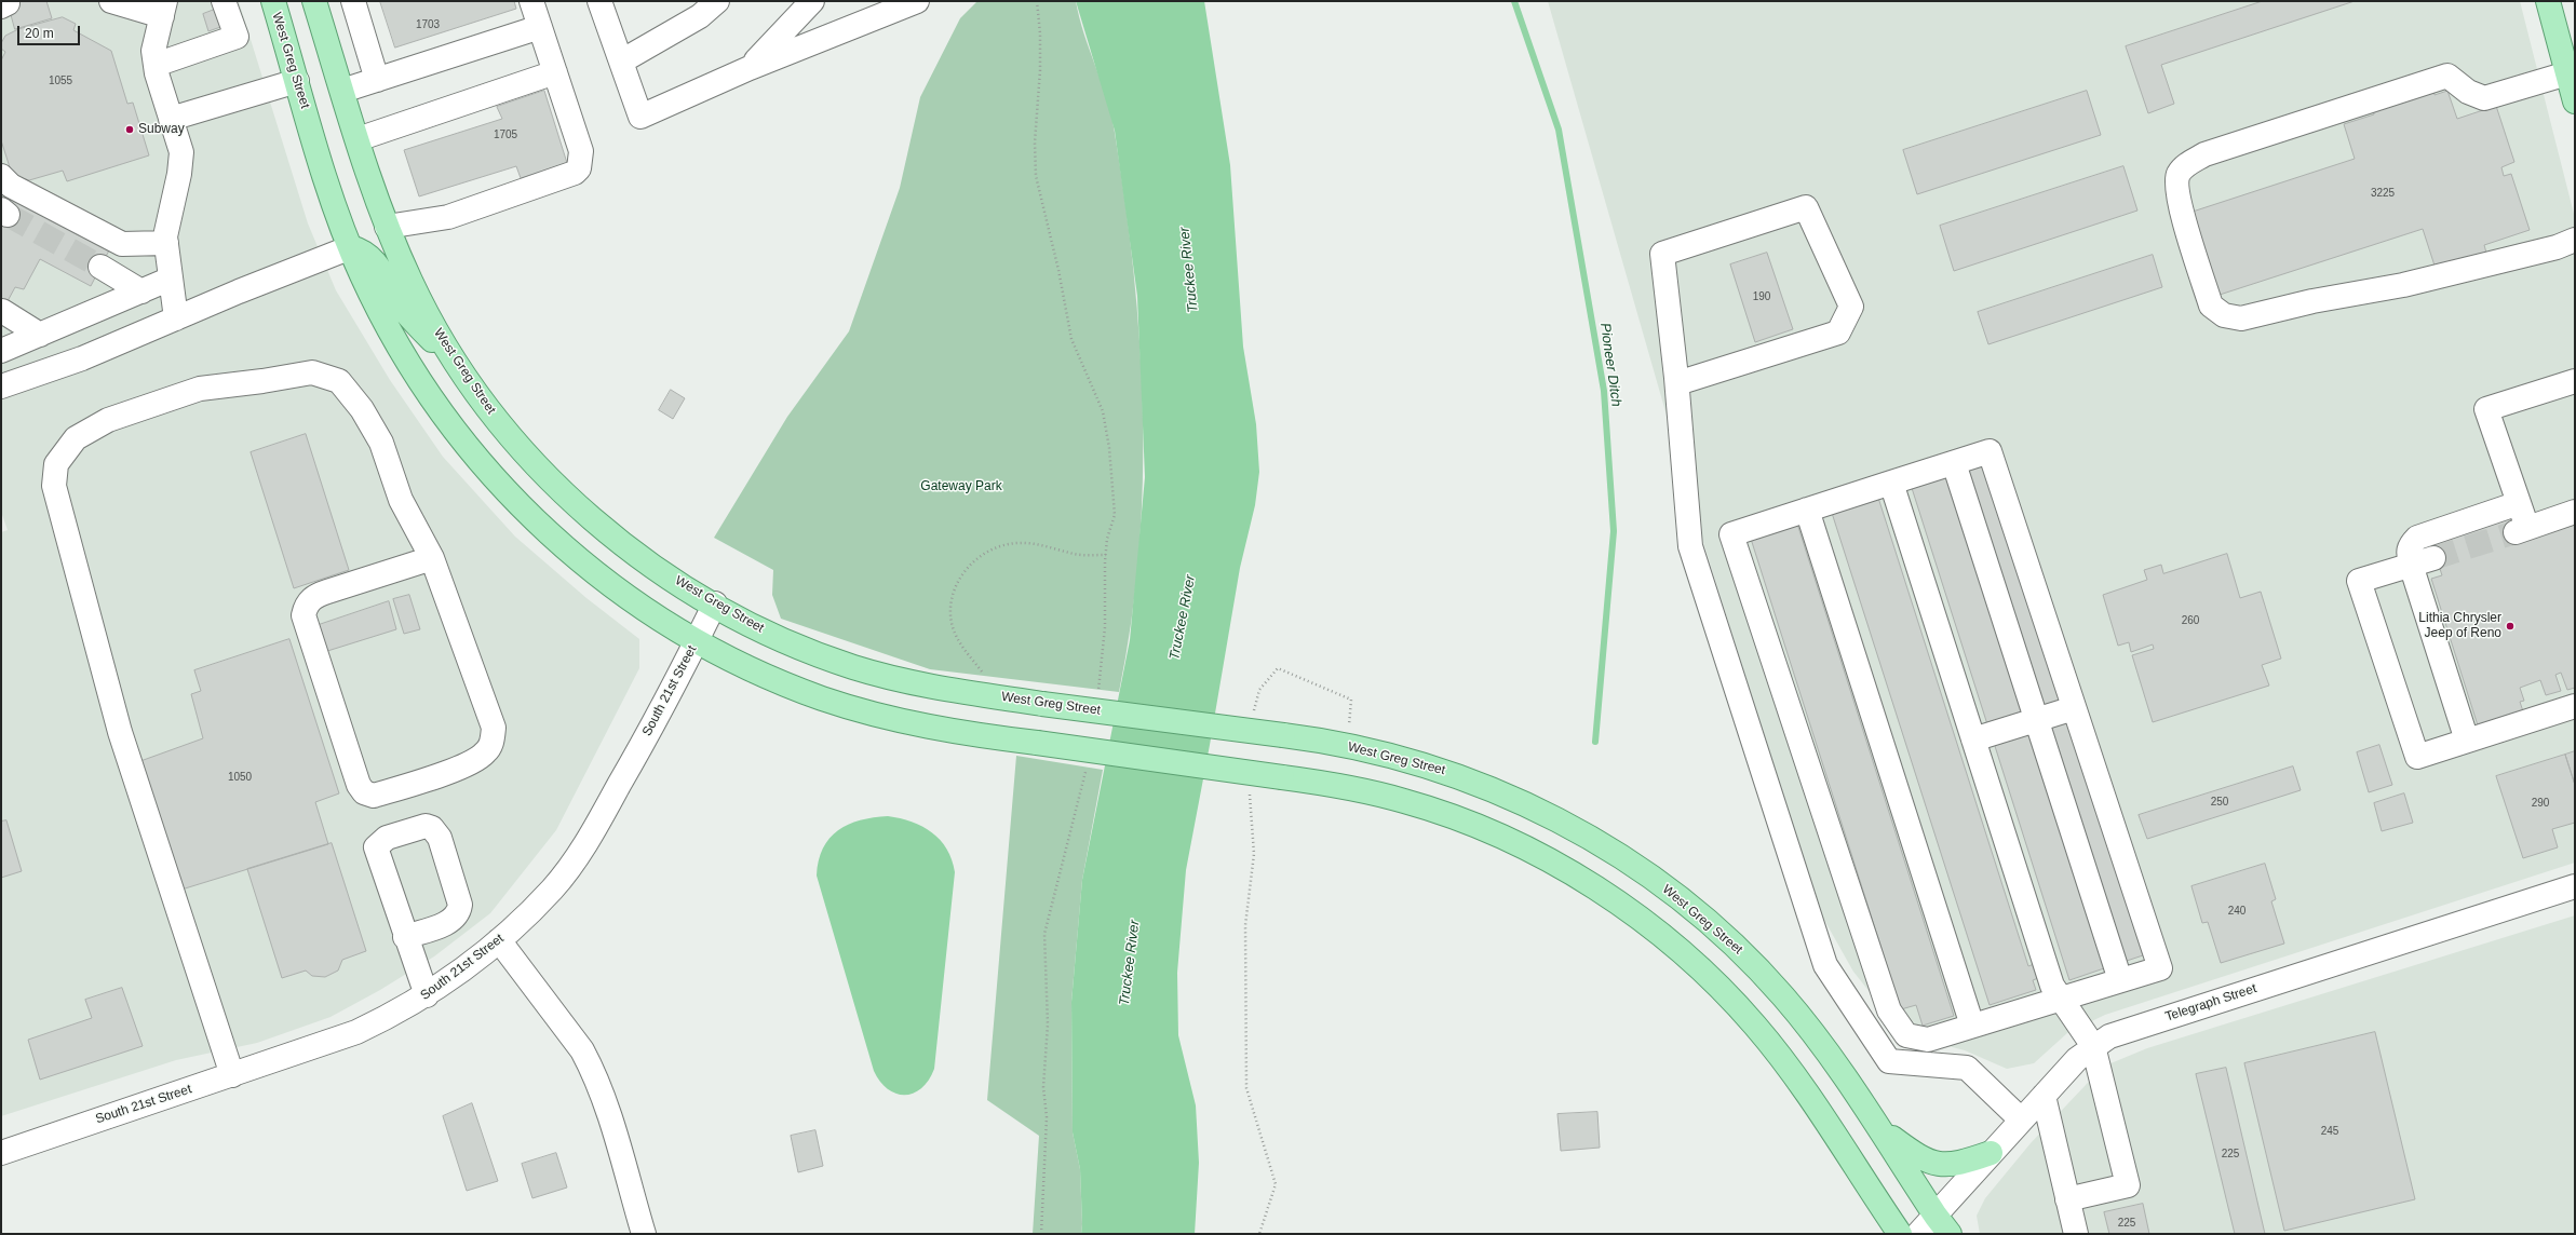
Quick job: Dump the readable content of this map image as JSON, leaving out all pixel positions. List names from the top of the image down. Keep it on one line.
{"streets":{"main road":["West Greg Street"],"street":["South 21st Street","Telegraph Street"]},"crossings":[["West Greg Street","South 21st Street"],["West Greg Street","Telegraph Street"]],"water":["Truckee River","Pioneer Ditch"],"parks":["Gateway Park"],"places":["Subway","Lithia Chrysler Jeep of Reno"],"house_numbers":["1703","1055","1705","3225","190","260","1050","250","290","240","245","225","225"],"scale_bar":"20 m"}
